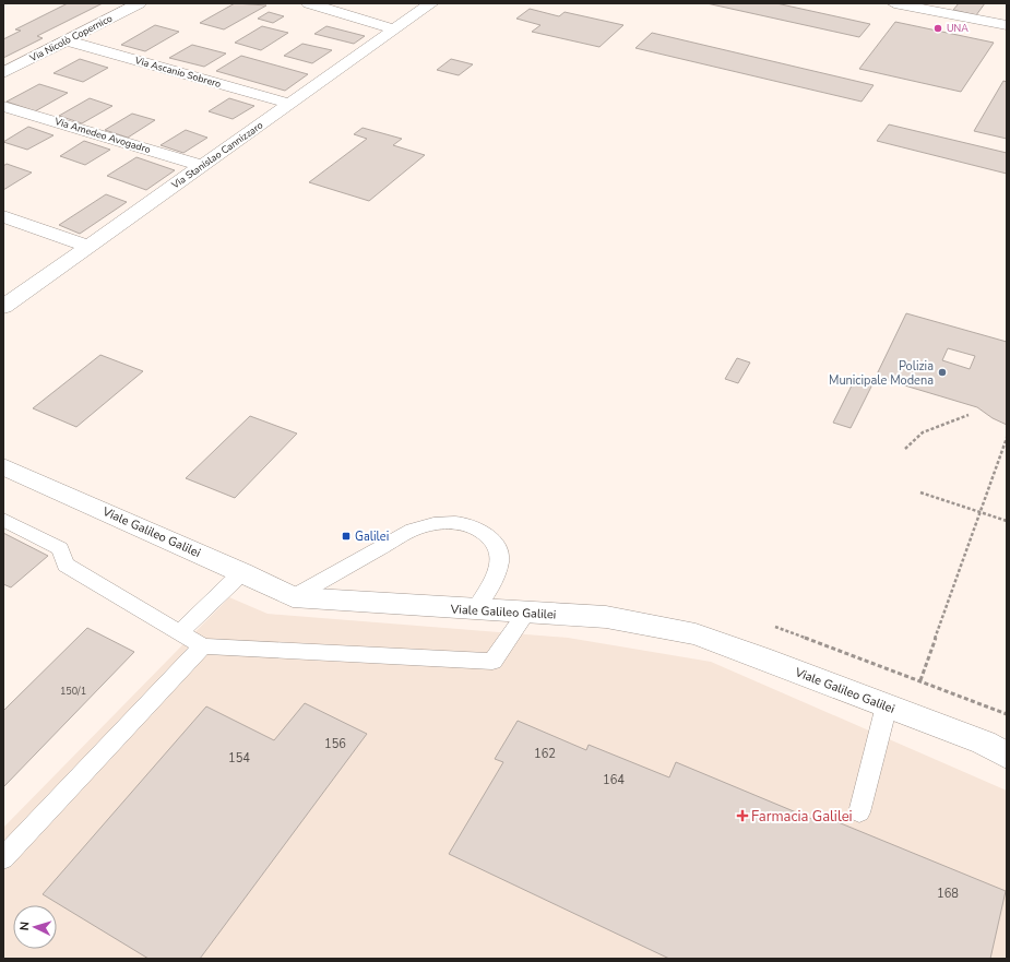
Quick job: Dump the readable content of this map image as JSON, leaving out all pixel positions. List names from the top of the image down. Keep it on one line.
{"streets":{"street":["Via Nicolò Copernico","Via Ascanio Sobrero","Via Amedeo Avogadro","Via Stanislao Cannizzaro","Viale Galileo Galilei"]},"crossings":[["Via Nicolò Copernico","Via Ascanio Sobrero"],["Via Ascanio Sobrero","Via Stanislao Cannizzaro"],["Via Amedeo Avogadro","Via Stanislao Cannizzaro"]],"places":{"other":["UNA","Polizia Municipale Modena"],"transit":["Galilei"],"health":["Farmacia Galilei"]},"house_numbers":["150/1","156","162","154","164","168"],"north":"left"}
